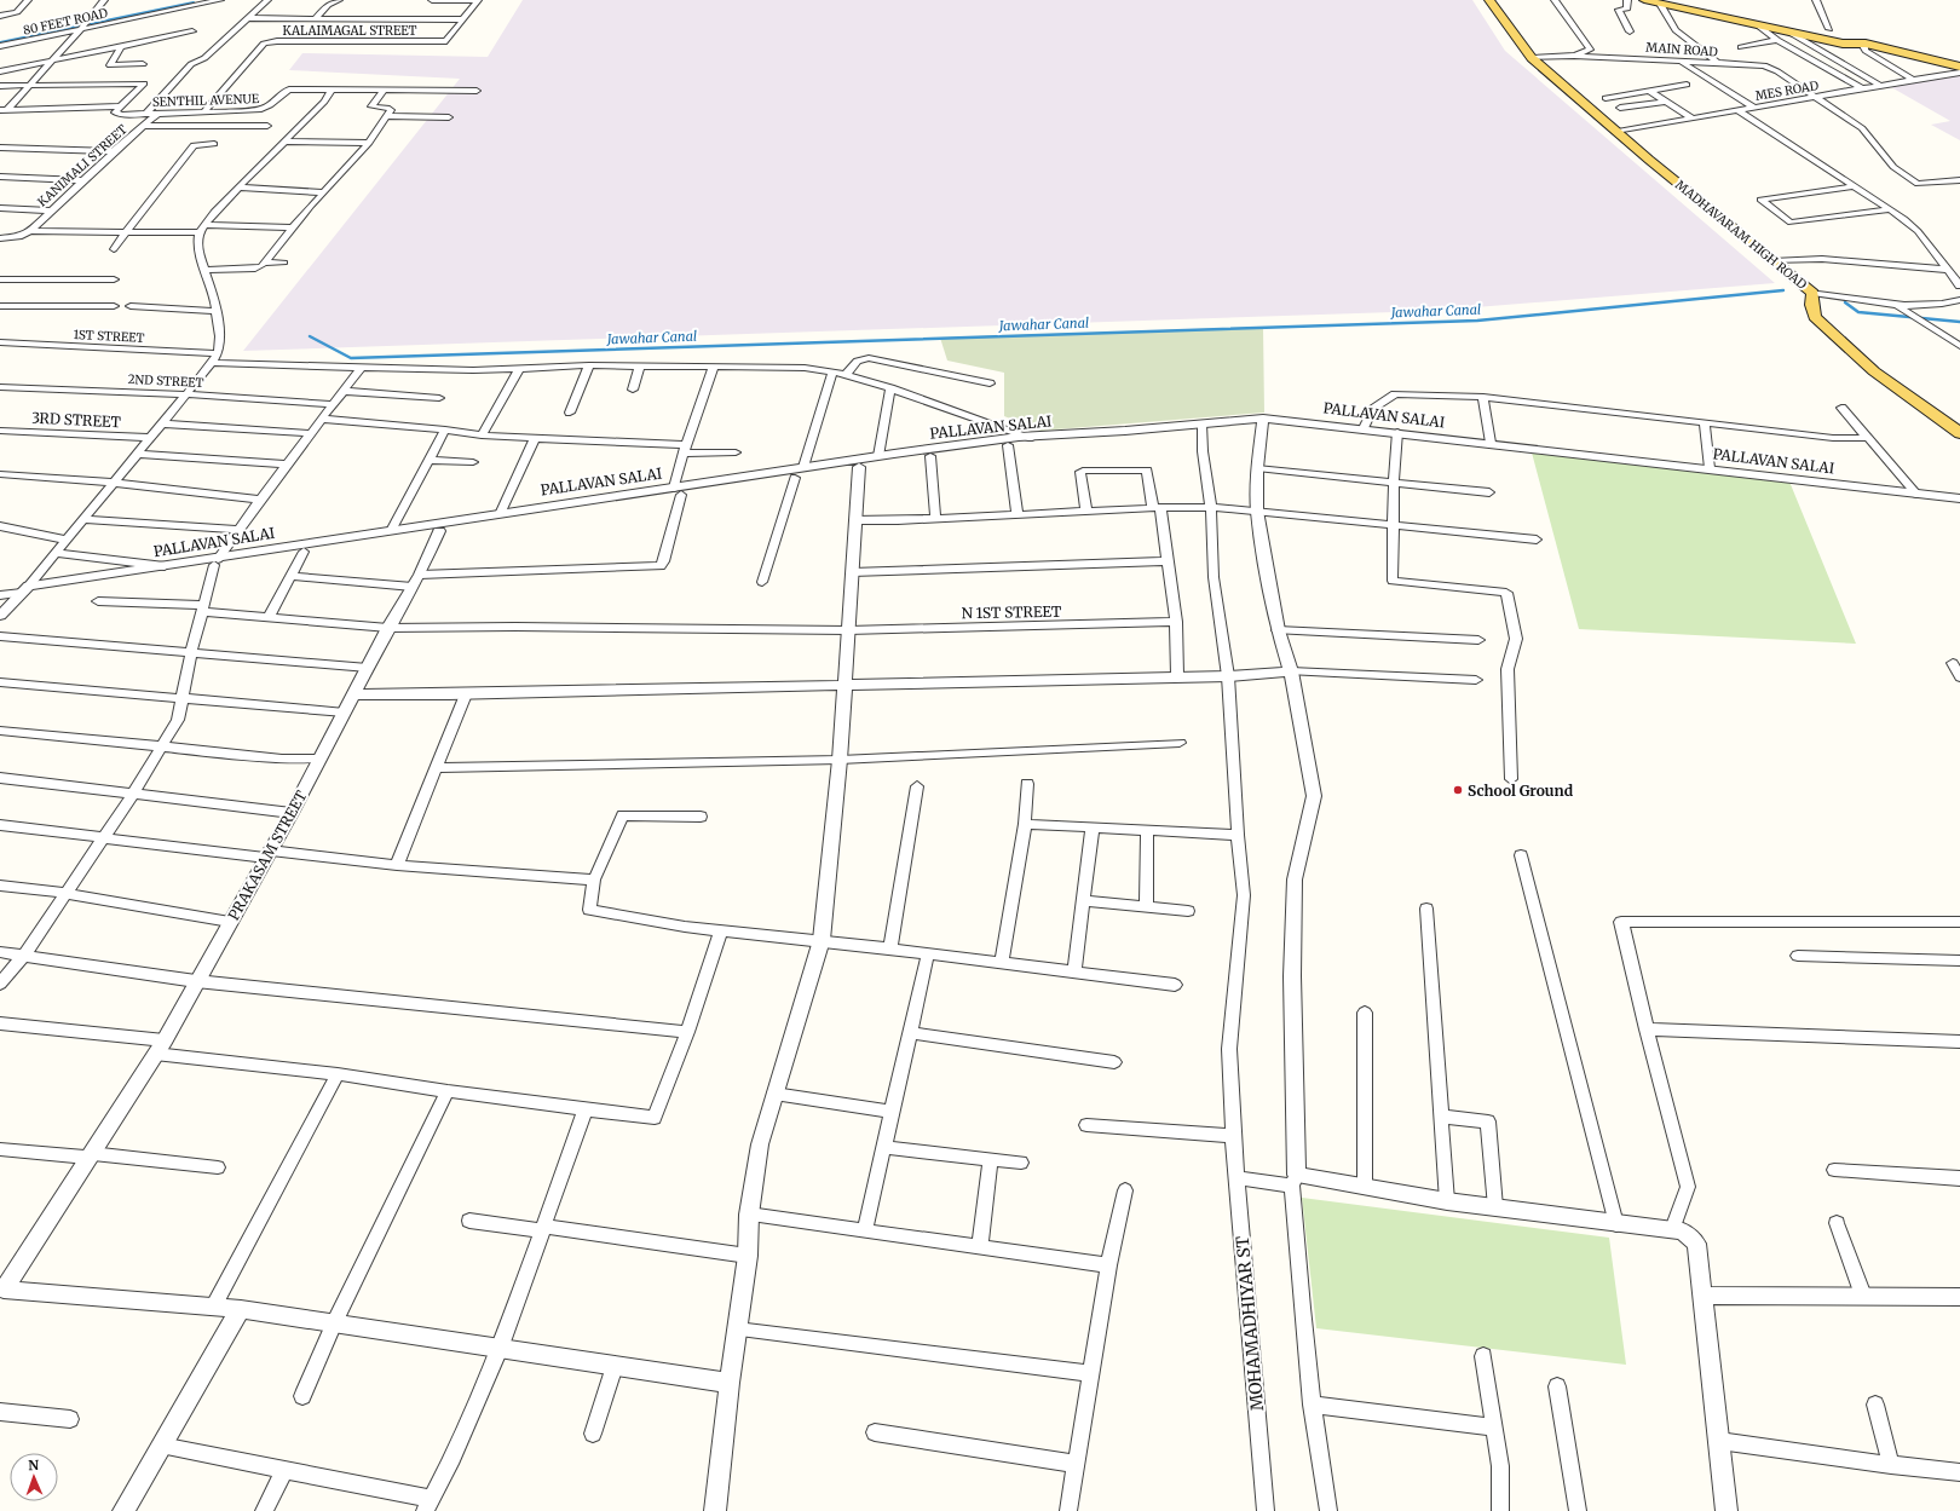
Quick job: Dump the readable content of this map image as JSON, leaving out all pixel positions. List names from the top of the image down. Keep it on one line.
{"streets":{"main road":["MADHAVARAM HIGH ROAD"],"street":["80 FEET ROAD","KALAIMAGAL STREET","MAIN ROAD","MES ROAD","SENTHIL AVENUE","KANIMALI STREET","1ST STREET","2ND STREET","PALLAVAN SALAI","3RD STREET","N 1ST STREET","PRAKASAM STREET","MOHAMADHIYAR ST"]},"crossings":[["KALAIMAGAL STREET","SENTHIL AVENUE"],["MAIN ROAD","MES ROAD"],["MAIN ROAD","MADHAVARAM HIGH ROAD"],["MES ROAD","MADHAVARAM HIGH ROAD"],["SENTHIL AVENUE","KANIMALI STREET"],["PALLAVAN SALAI","MOHAMADHIYAR ST"],["N 1ST STREET","PRAKASAM STREET"]],"water":["Jawahar Canal"],"places":["School Ground"],"north":"top"}
